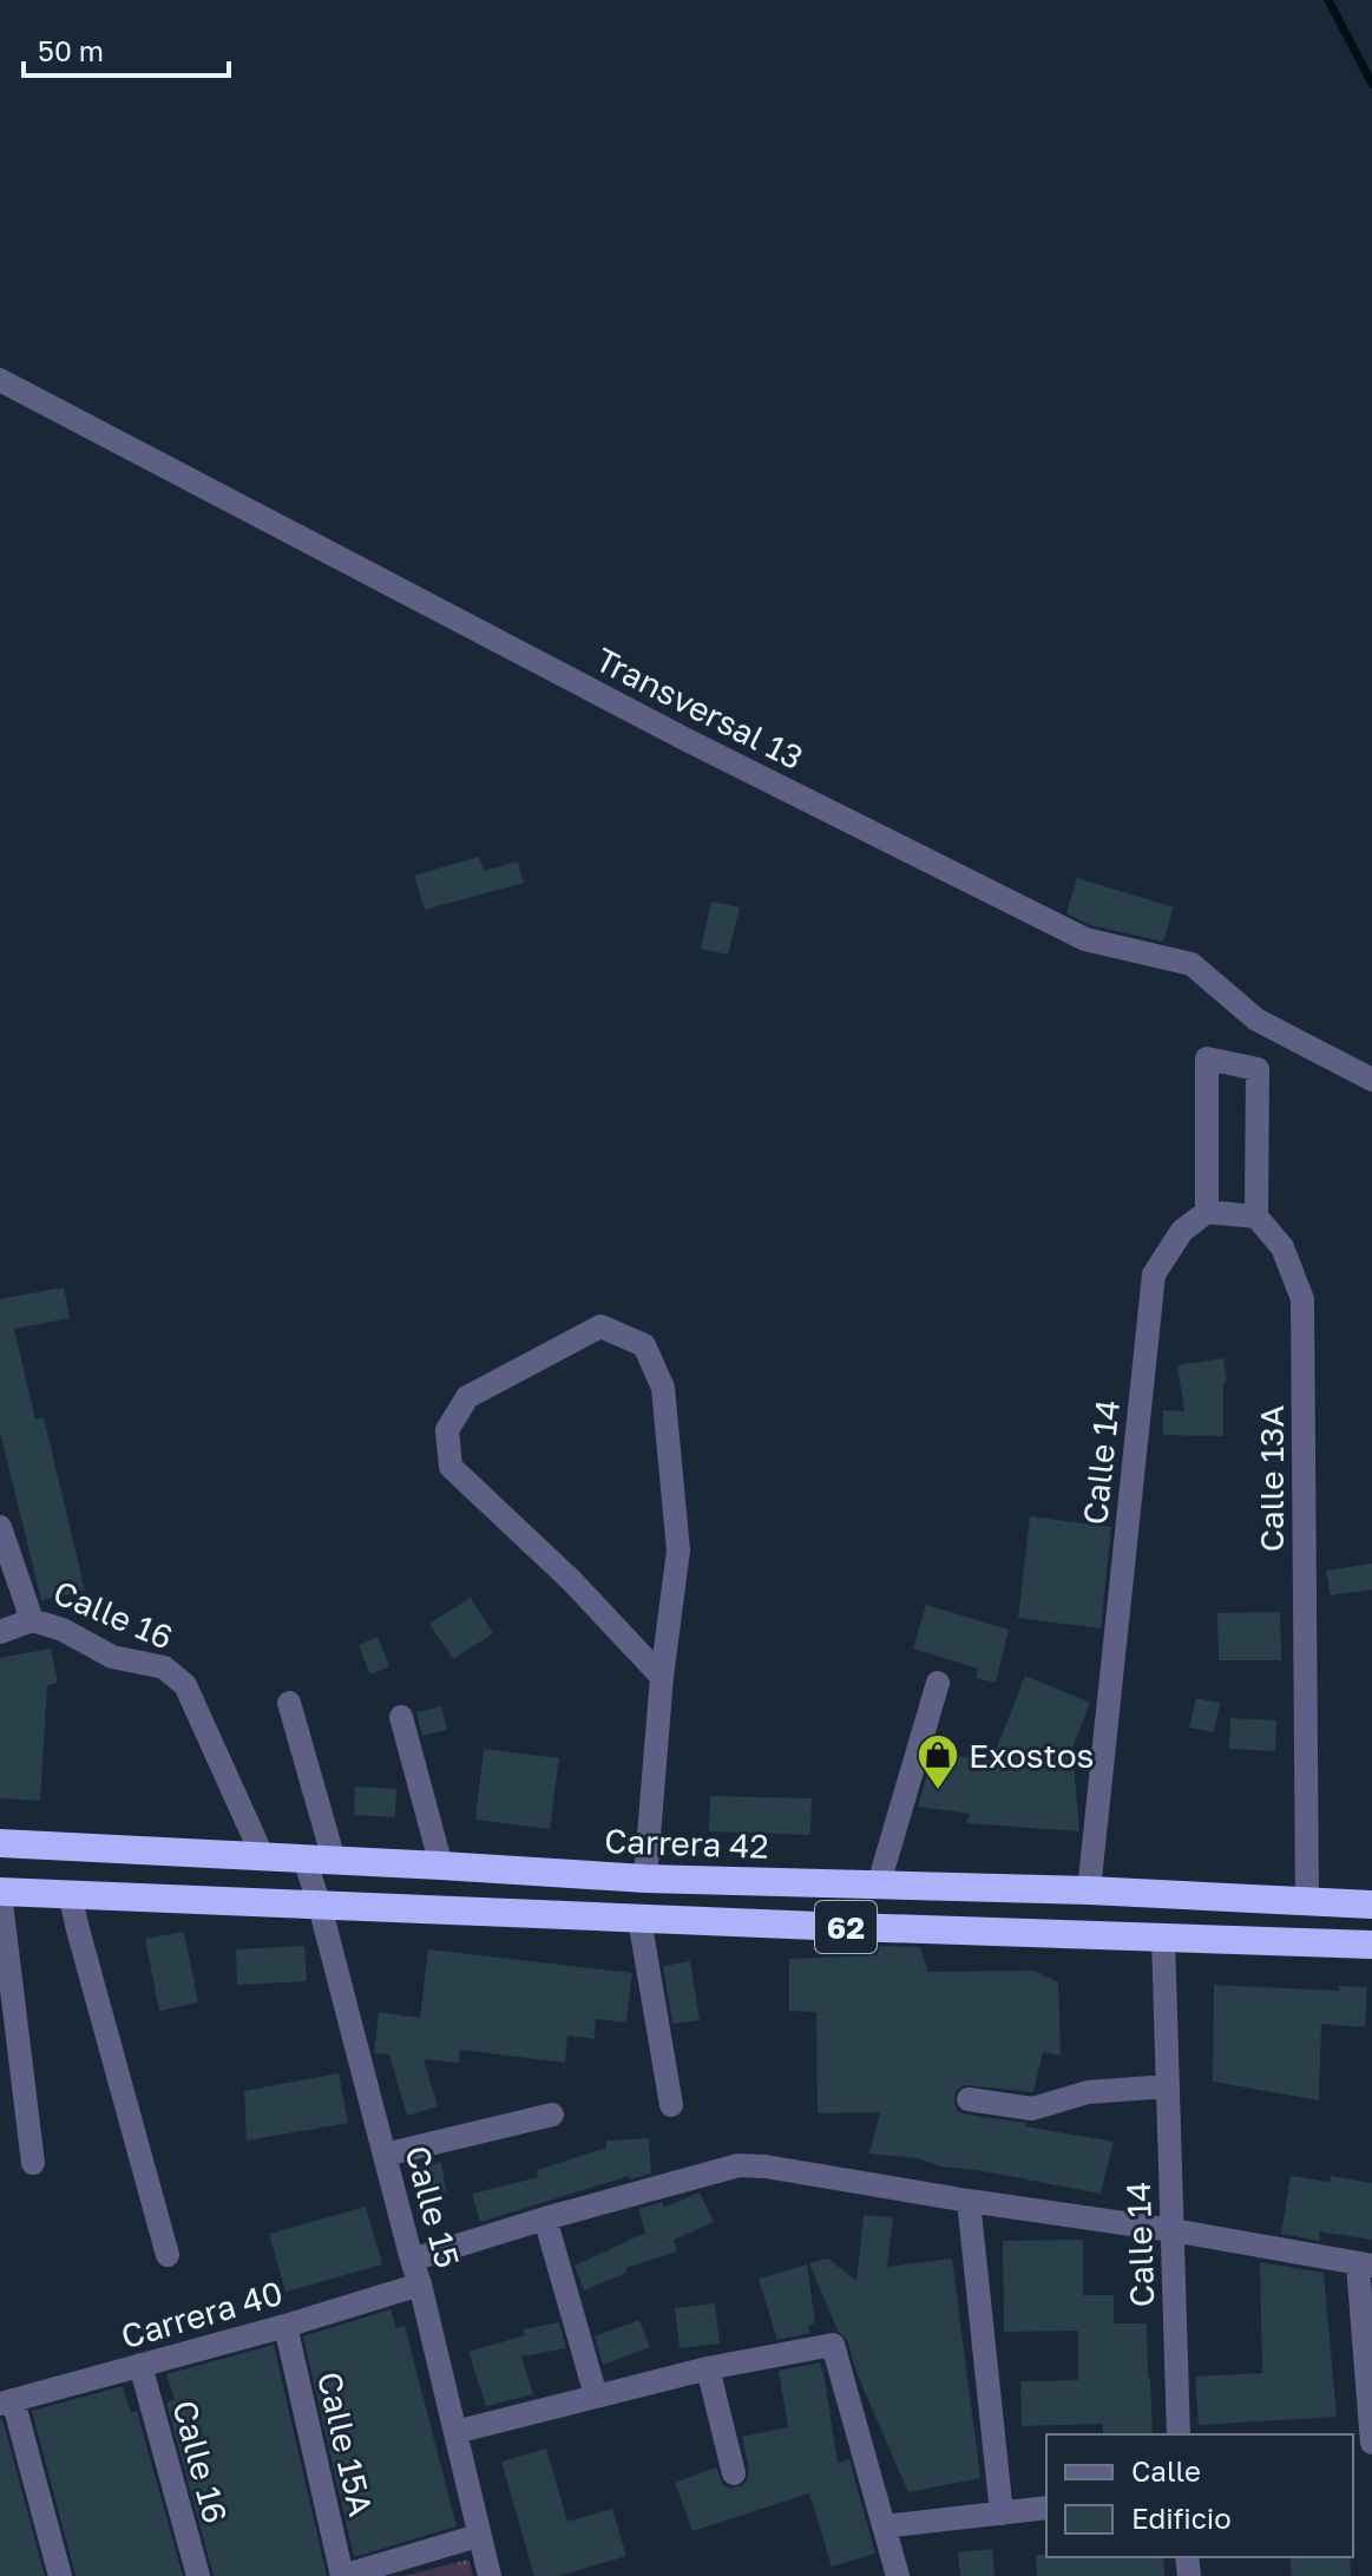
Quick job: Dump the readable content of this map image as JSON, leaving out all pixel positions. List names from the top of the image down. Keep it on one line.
{"streets":{"highway":["Carrera 42","62"],"street":["Transversal 13","Calle 14","Calle 13A","Calle 16","Calle 15","Carrera 40","Calle 15A"]},"crossings":[["Calle 14","Carrera 42"],["Calle 14","62"],["Calle 13A","Carrera 42"],["Calle 16","Carrera 42"],["Calle 16","Carrera 40"],["Carrera 42","Calle 15"],["62","Calle 15"],["Calle 15","Carrera 40"],["Carrera 40","Calle 15A"]],"places":{"shop":["Exostos"]},"legend":["Calle","Edificio"],"scale_bar":"50 m"}
